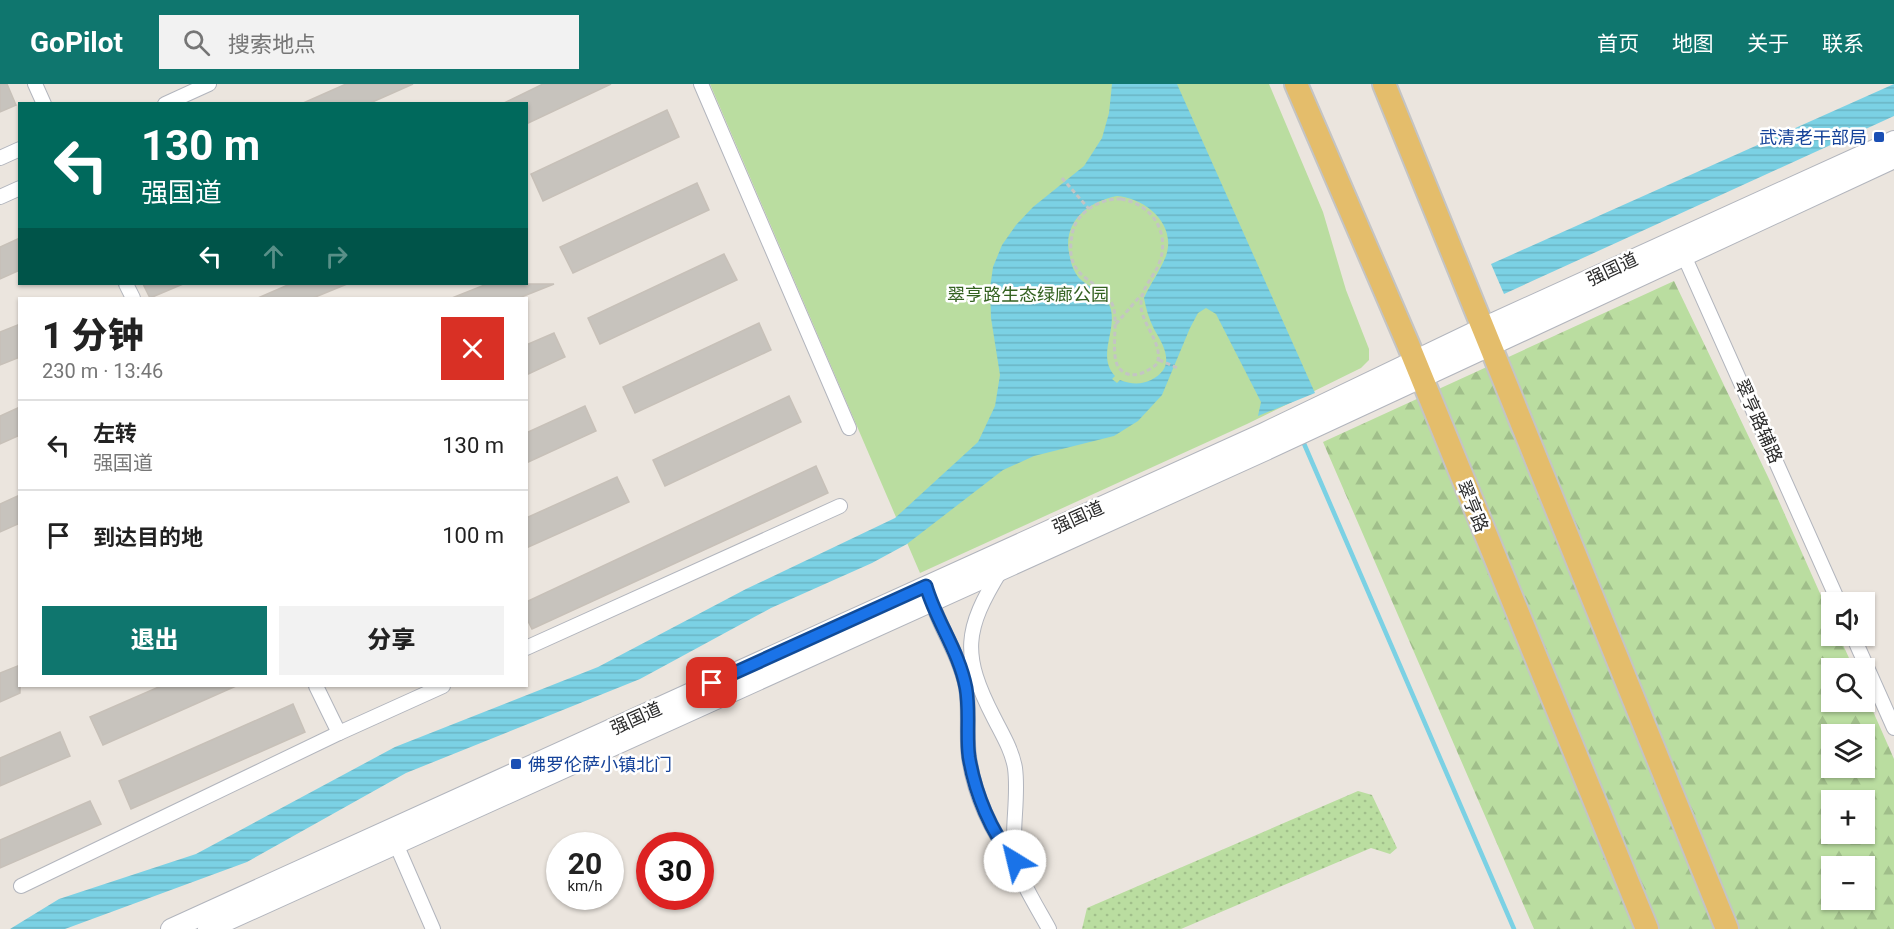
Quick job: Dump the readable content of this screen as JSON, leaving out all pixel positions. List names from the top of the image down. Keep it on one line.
{"streets":{"main road":["强国道","翠亨路"],"street":["翠亨路辅路"]},"crossings":[["强国道","翠亨路辅路"],["强国道","翠亨路"]],"parks":["翠亨路生态绿廊公园"],"places":{"transit":["武清老干部局","佛罗伦萨小镇北门"]},"page":{"header":"GoPilot","search":"搜索地点","nav":["首页","地图","关于","联系"],"turn":["130 m","强国道"],"heading":["1 分钟","230 m · 13:46"],"list":[{"name":"左转","note":"强国道","value":"130 m"},{"name":"到达目的地","value":"100 m"}],"map_buttons":["+","−"],"buttons":["退出","分享"],"speed":"20 km/h","limit":"30"}}
